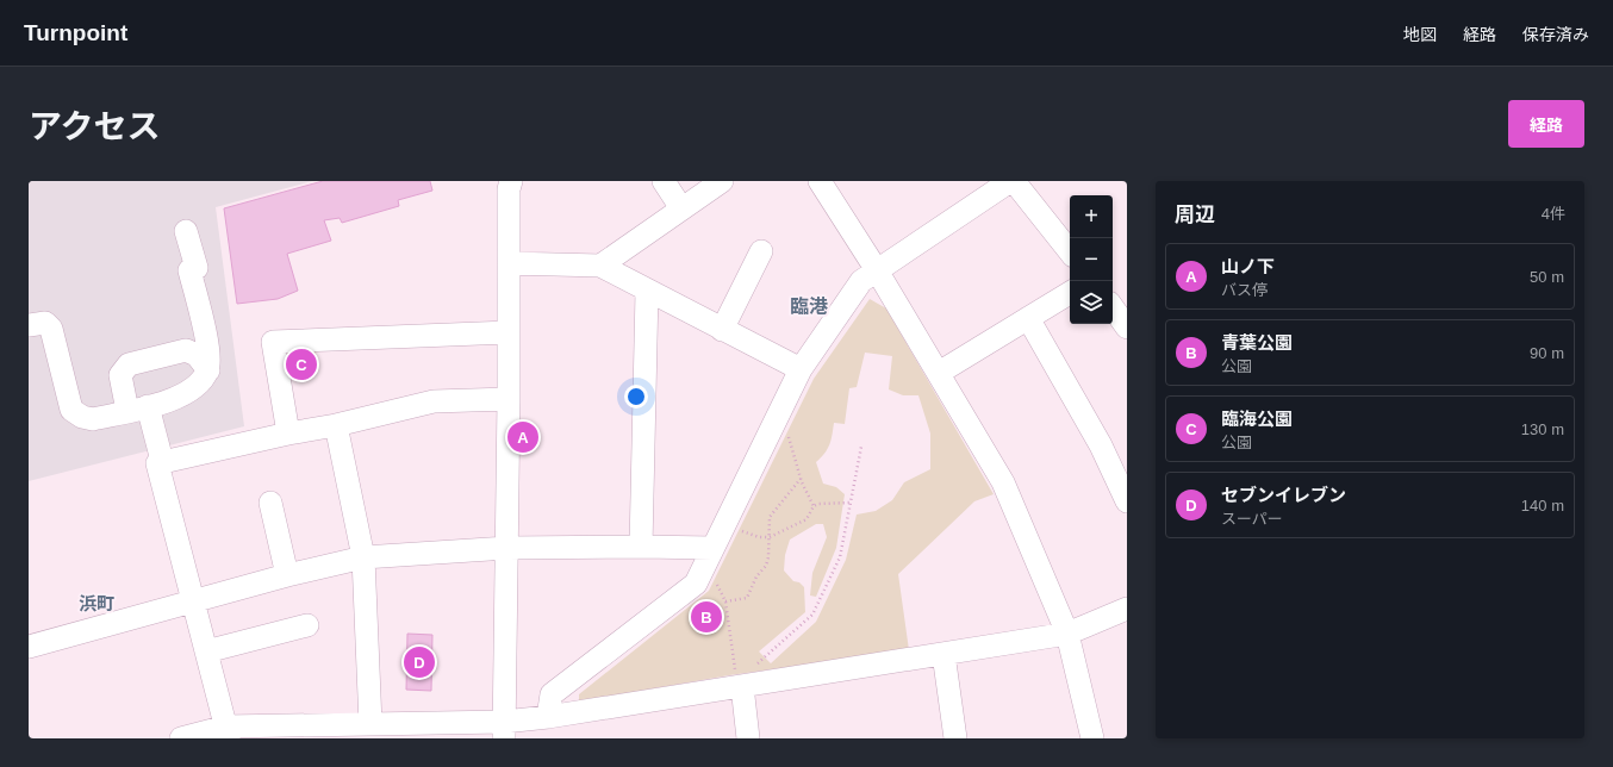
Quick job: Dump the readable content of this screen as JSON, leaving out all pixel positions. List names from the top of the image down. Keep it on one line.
{"districts":["臨港","浜町"],"page":{"header":"Turnpoint","nav":["地図","経路","保存済み"],"title":"アクセス","buttons":"経路","heading":["周辺","4件"],"map_buttons":["+","−"],"list":[{"mark":"A","name":"山ノ下","note":"バス停","value":"50 m"},{"mark":"B","name":"青葉公園","note":"公園","value":"90 m"},{"mark":"C","name":"臨海公園","note":"公園","value":"130 m"},{"mark":"D","name":"セブンイレブン","note":"スーパー","value":"140 m"}],"pins":["C","A","B","D"]}}
